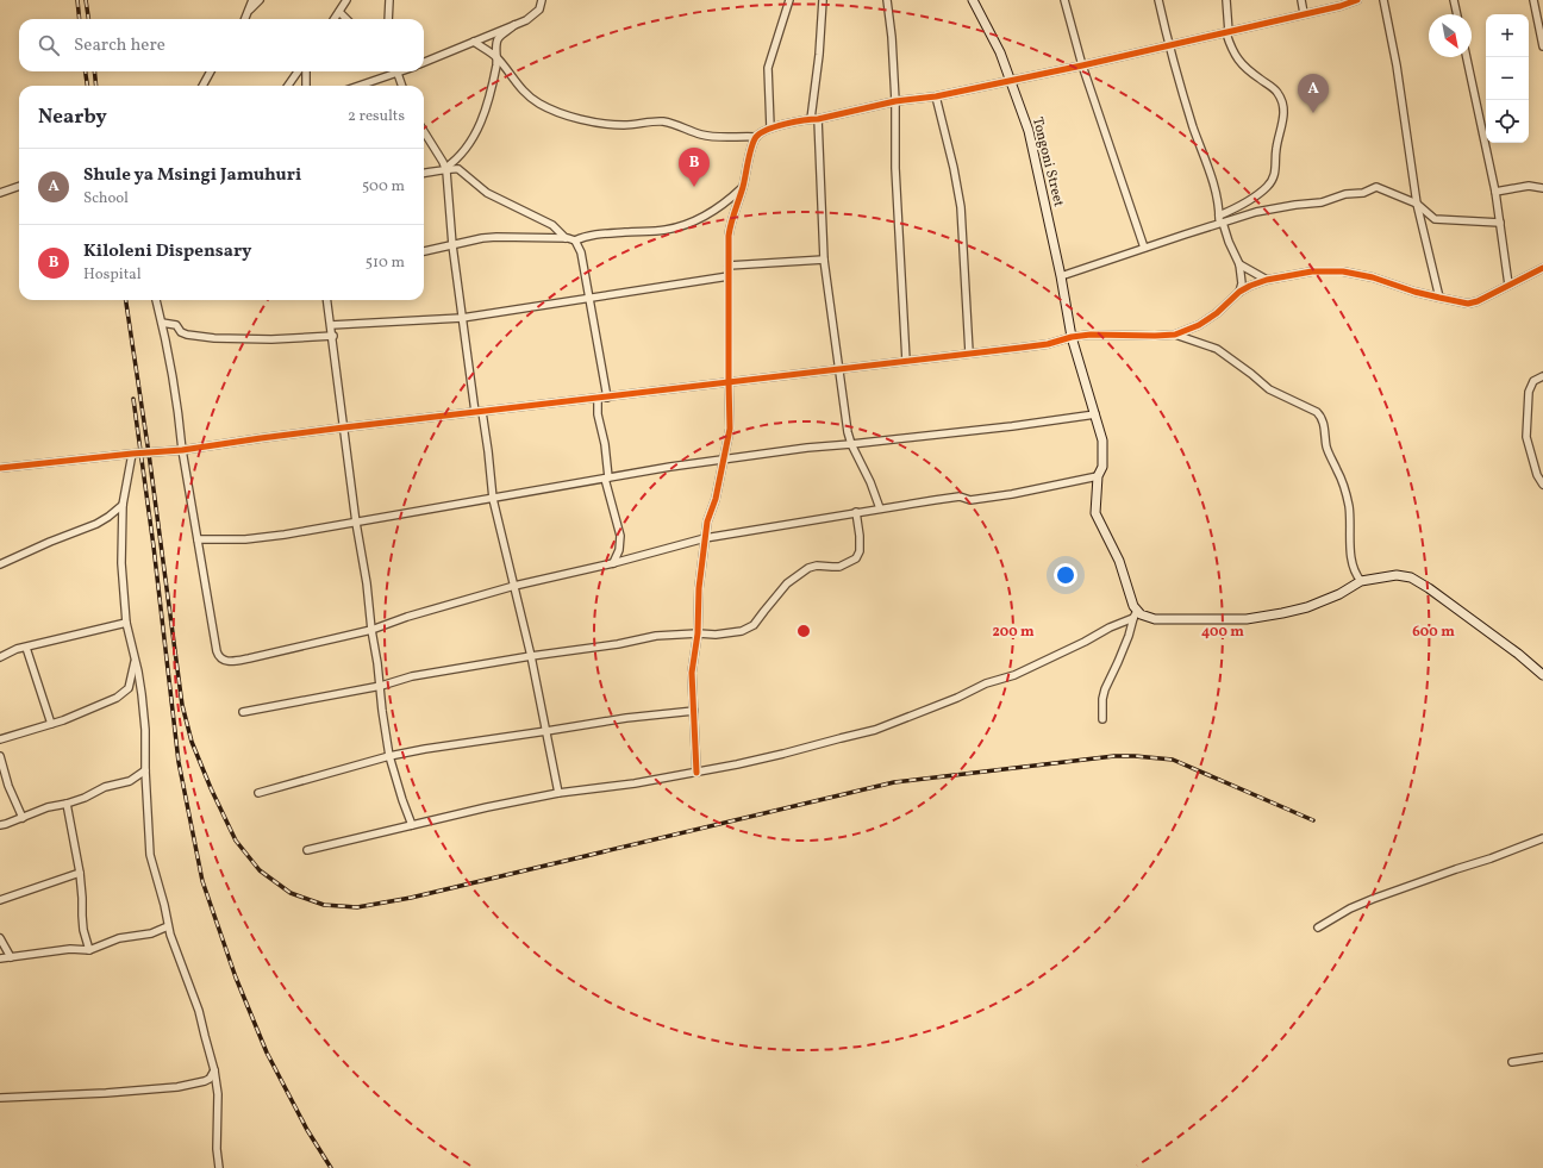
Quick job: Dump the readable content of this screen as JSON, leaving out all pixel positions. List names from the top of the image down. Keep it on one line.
{"streets":{"street":["Tongoni Street"]},"north":"bottom right","page":{"map_buttons":["+","−"],"search":"Search here","pins":["A","B"],"heading":["Nearby","2 results"],"list":[{"mark":"A","name":"Shule ya Msingi Jamuhuri","note":"School","value":"500 m"},{"mark":"B","name":"Kiloleni Dispensary","note":"Hospital","value":"510 m"}]},"rings":["200 m","400 m","600 m"]}
